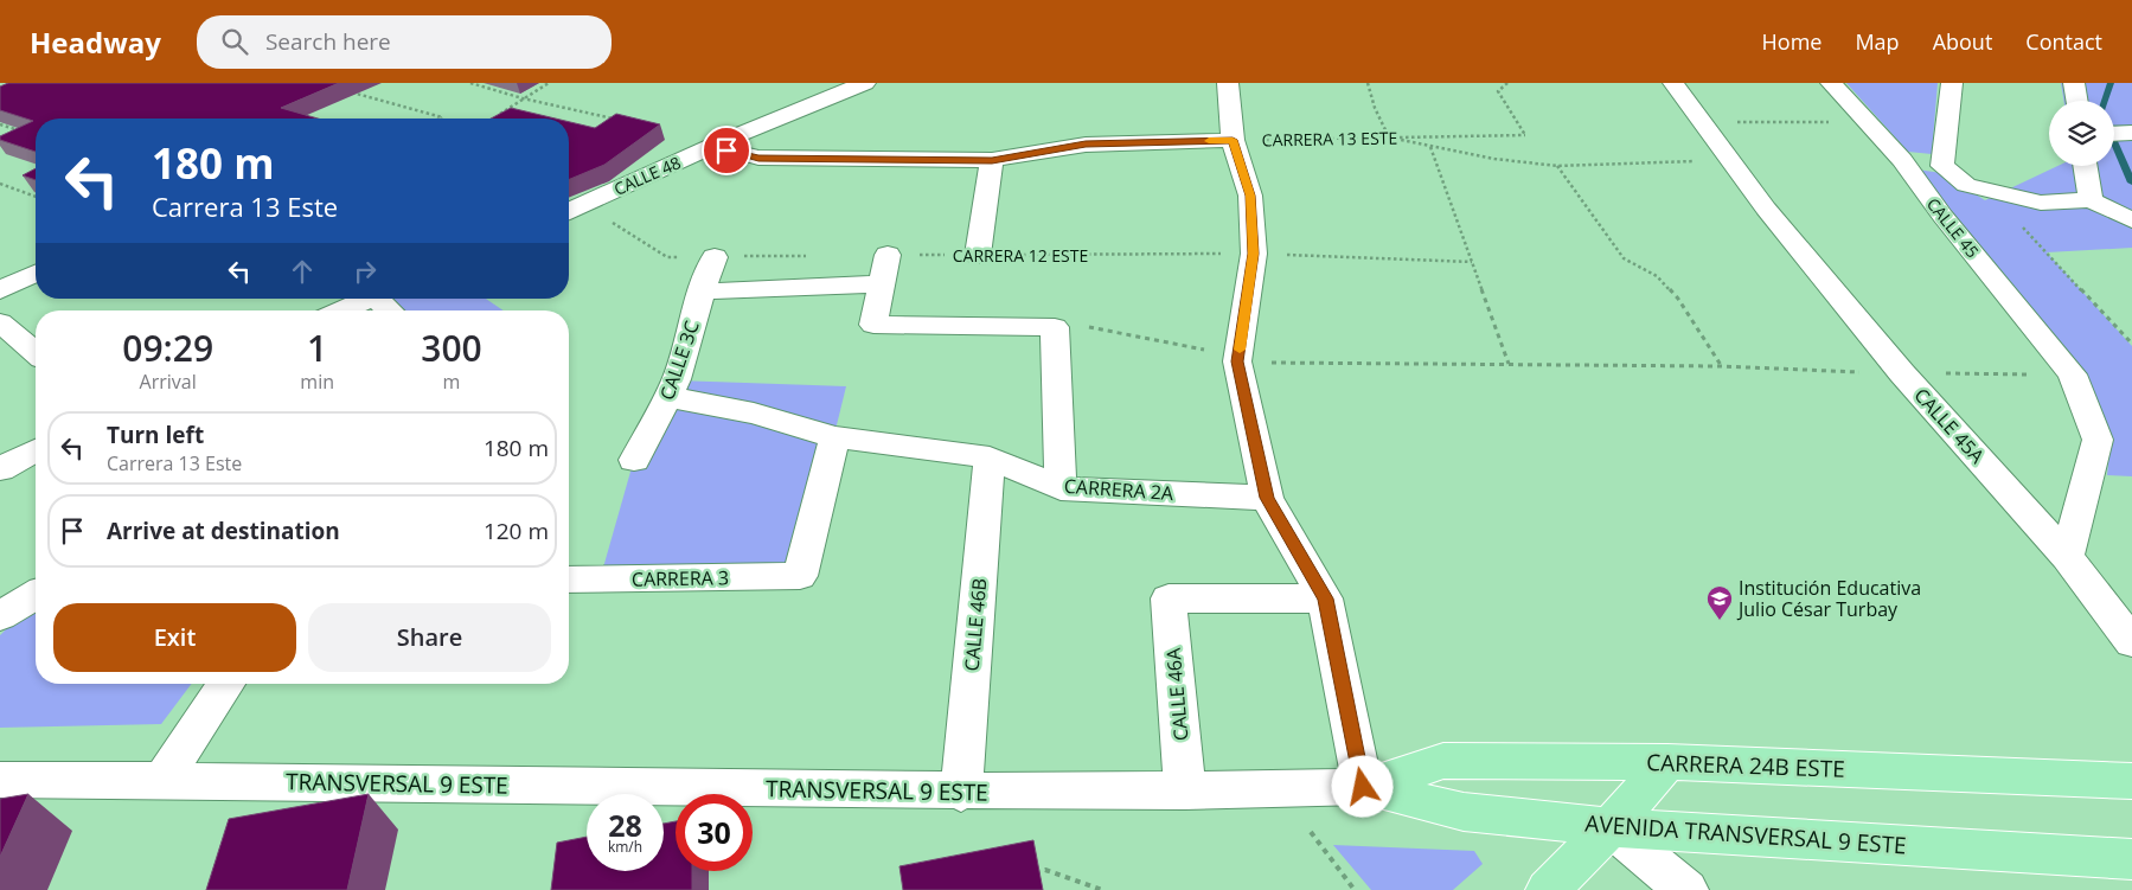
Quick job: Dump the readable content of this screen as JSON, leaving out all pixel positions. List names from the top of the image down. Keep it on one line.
{"streets":{"main road":["CARRERA 24B ESTE","AVENIDA TRANSVERSAL 9 ESTE"],"street":["CALLE 48","CALLE 45","CALLE 3C","CALLE 45A","CARRERA 2A","CARRERA 3","CALLE 46B","CALLE 46A","TRANSVERSAL 9 ESTE"],"path":["CARRERA 13 ESTE","CARRERA 12 ESTE"]},"crossings":[["CALLE 45","CALLE 45A"],["CALLE 3C","CARRERA 2A"],["CARRERA 2A","CARRERA 3"],["CARRERA 2A","CALLE 46B"],["CALLE 46B","TRANSVERSAL 9 ESTE"],["CALLE 46A","TRANSVERSAL 9 ESTE"],["CARRERA 24B ESTE","TRANSVERSAL 9 ESTE"],["CARRERA 24B ESTE","AVENIDA TRANSVERSAL 9 ESTE"],["TRANSVERSAL 9 ESTE","AVENIDA TRANSVERSAL 9 ESTE"]],"places":{"school or university":["Institución Educativa Julio César Turbay"]},"page":{"header":"Headway","search":"Search here","nav":["Home","Map","About","Contact"],"turn":["180 m","Carrera 13 Este"],"eta":["09:29","Arrival","1","min","300","m"],"list":[{"name":"Turn left","note":"Carrera 13 Este","value":"180 m"},{"name":"Arrive at destination","value":"120 m"}],"buttons":["Exit","Share"],"speed":"28 km/h","limit":"30"}}
